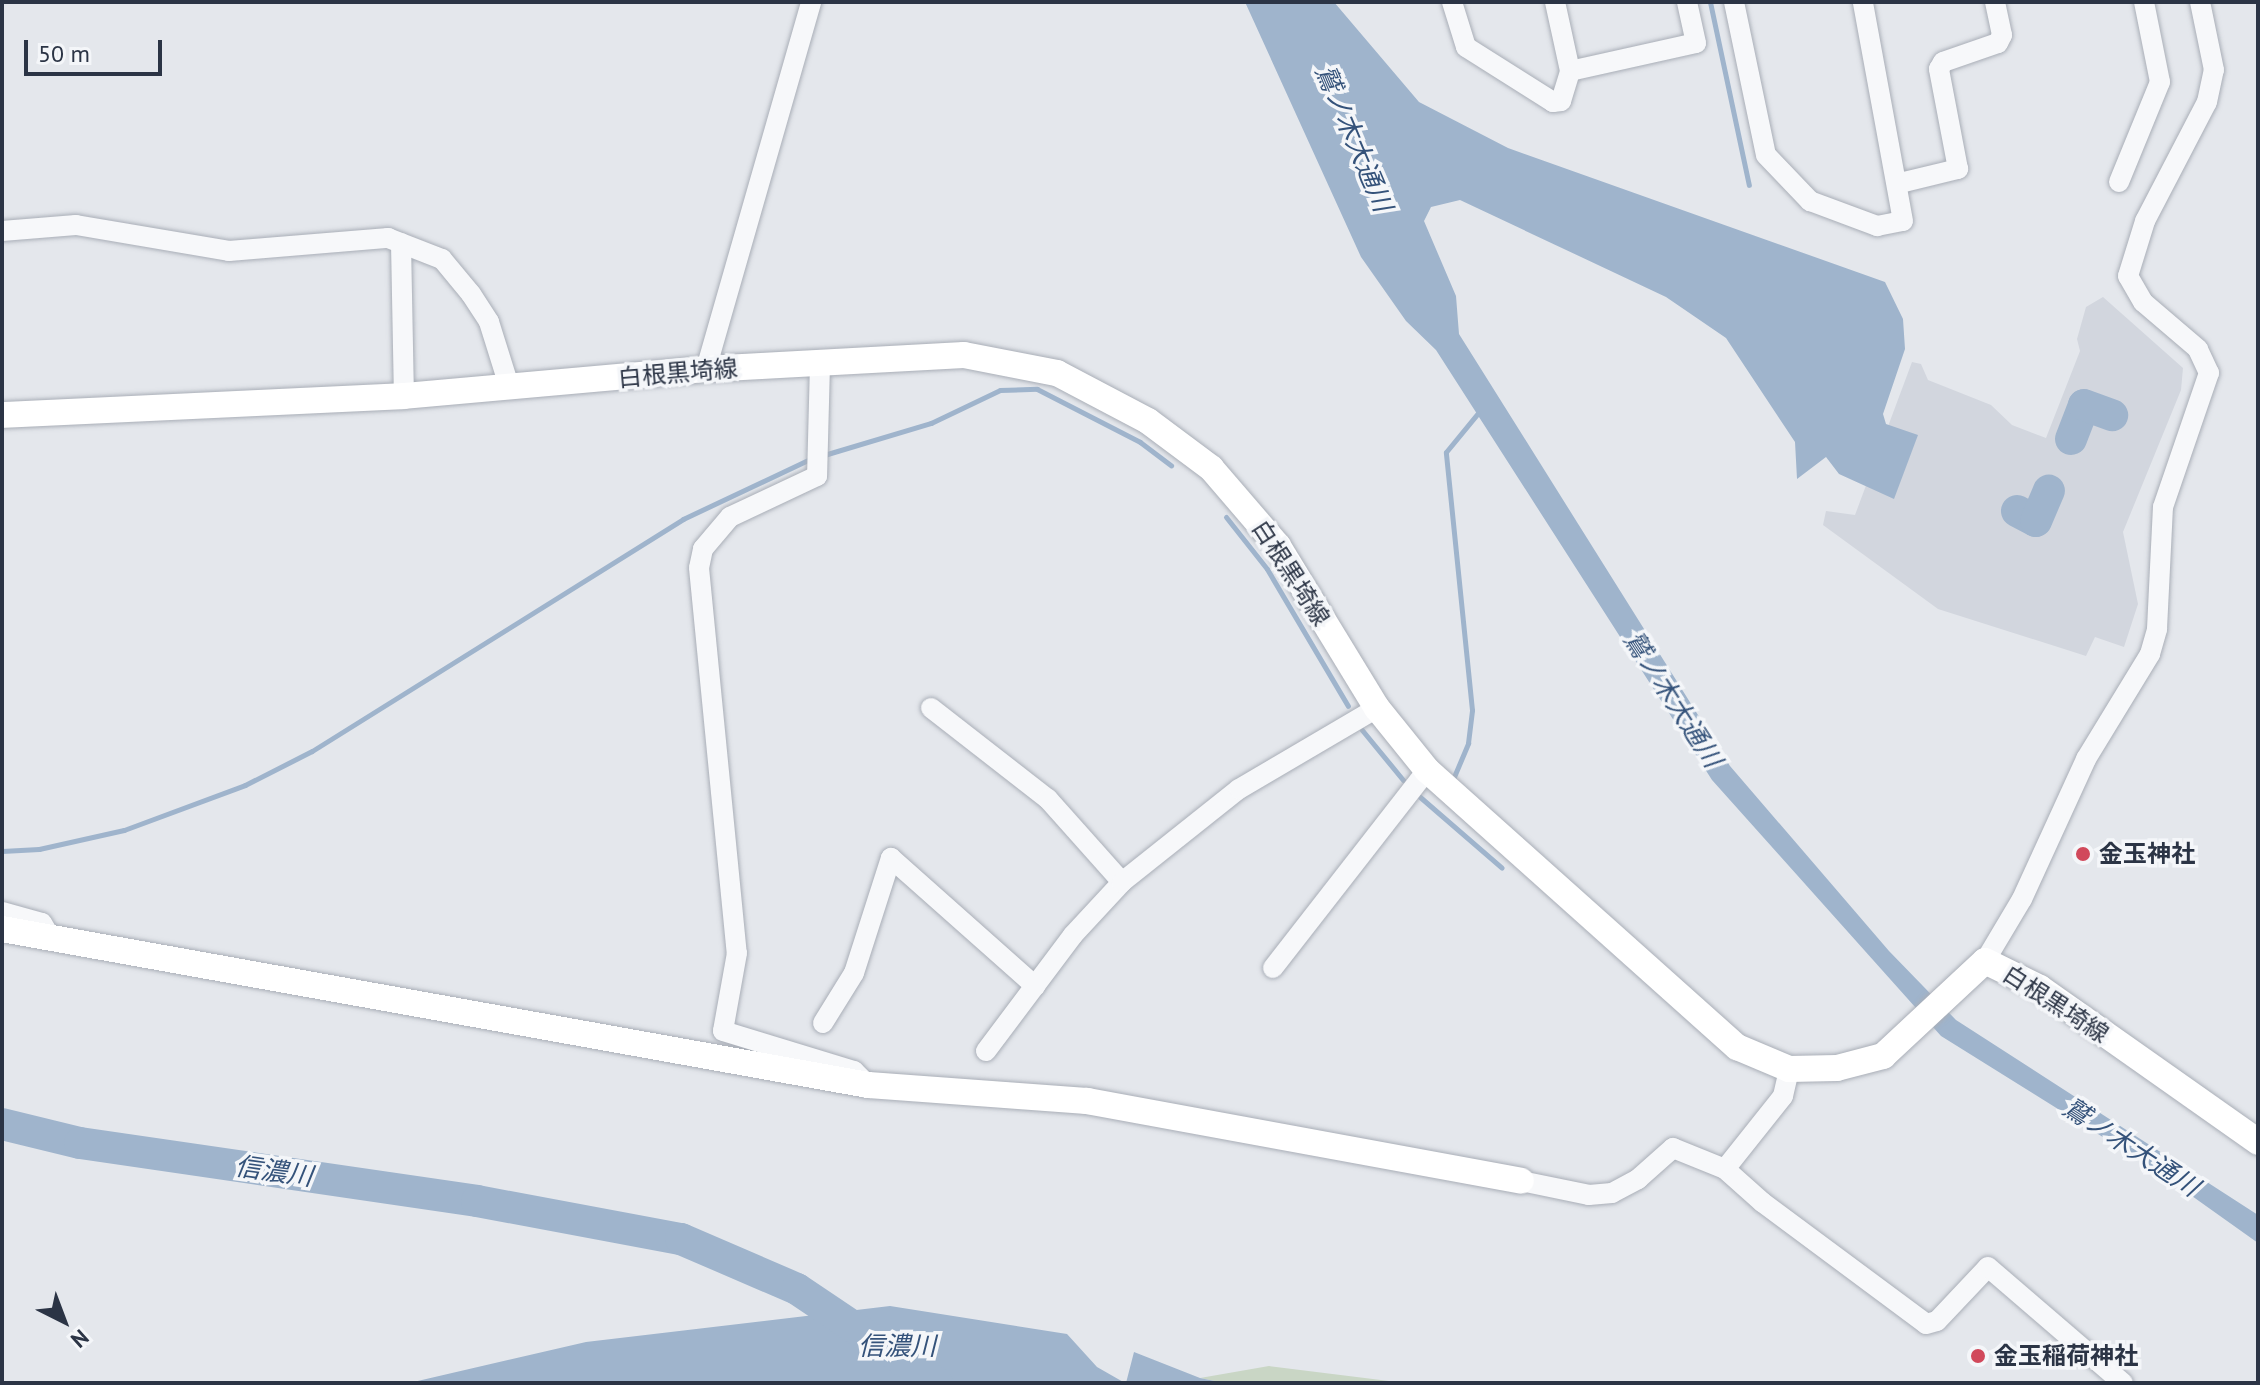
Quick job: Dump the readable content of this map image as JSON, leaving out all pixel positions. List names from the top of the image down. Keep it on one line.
{"streets":{"main road":["白根黒埼線"]},"water":["鷲ノ木大通川","信濃川"],"places":["金玉神社","金玉稲荷神社"],"scale_bar":"50 m","north":"bottom right"}
